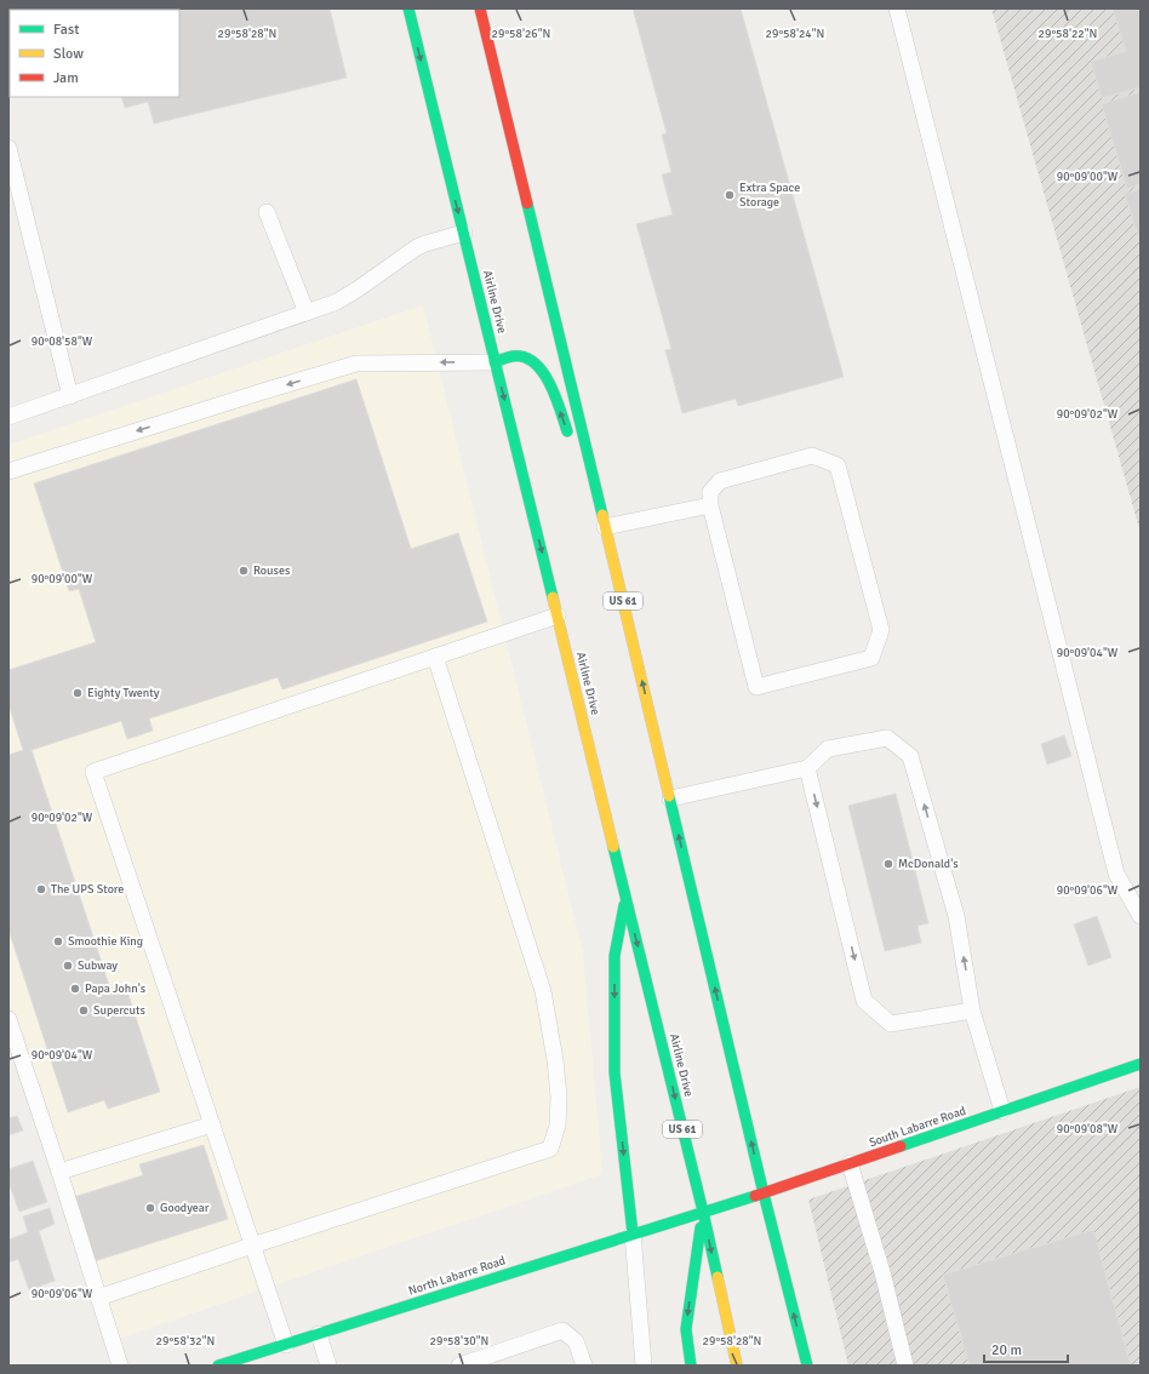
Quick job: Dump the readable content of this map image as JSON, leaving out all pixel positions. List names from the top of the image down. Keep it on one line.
{"streets":{"main road":["Airline Drive","US 61","South Labarre Road","North Labarre Road"]},"crossings":[["Airline Drive","South Labarre Road"],["Airline Drive","North Labarre Road"],["US 61","South Labarre Road"],["South Labarre Road","North Labarre Road"]],"places":["Extra Space Storage","Rouses","Eighty Twenty","McDonald's","The UPS Store","Smoothie King","Subway","Papa John's","Supercuts","Goodyear"],"legend":["Fast","Slow","Jam"],"scale_bar":"20 m","coordinates":["29°58'28\"N","29°58'26\"N","29°58'24\"N","29°58'22\"N","90°09'00\"W","90°08'58\"W","90°09'02\"W","90°09'04\"W","90°09'06\"W","90°09'08\"W","29°58'32\"N","29°58'30\"N"]}
